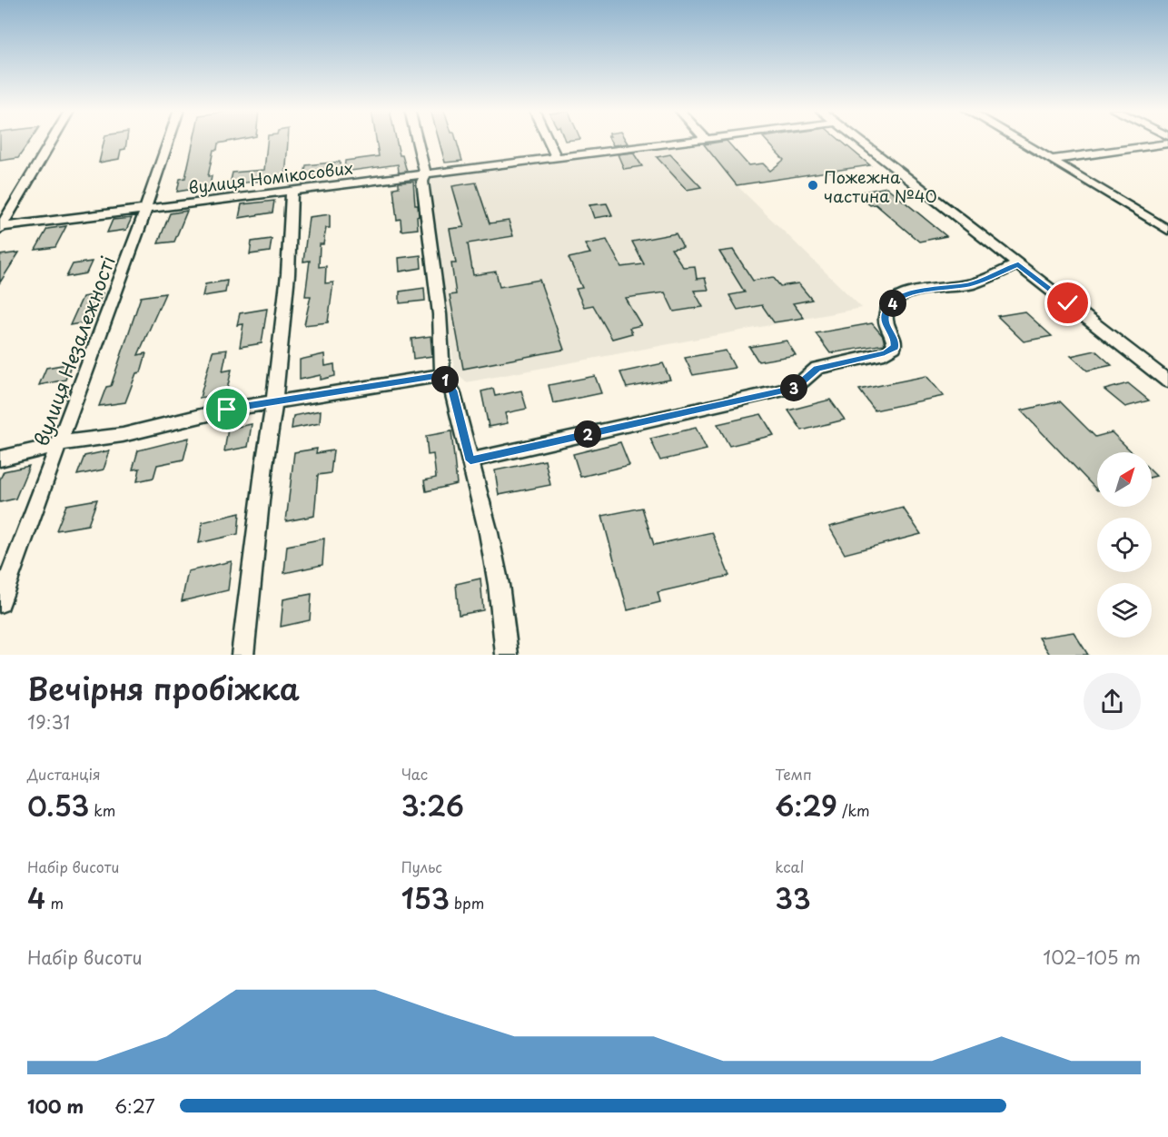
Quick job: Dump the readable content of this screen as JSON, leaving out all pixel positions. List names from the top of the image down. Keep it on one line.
{"streets":{"street":["вулиця Номікосових","вулиця Незалежності"]},"crossings":[["вулиця Номікосових","вулиця Незалежності"]],"places":["Пожежна частина №40"],"north":"top right","page":{"pins":["4","1","3","2"],"heading":["Вечірня пробіжка","19:31"],"stats":[["Дистанція","0.53 km"],["Час","3:26"],["Темп","6:29 /km"],["Набір висоти","4 m"],["Пульс","153 bpm"],["kcal","33"]],"chart":["Набір висоти","102–105 m"],"list":[{"name":"100 m","note":"6:27"}]}}
